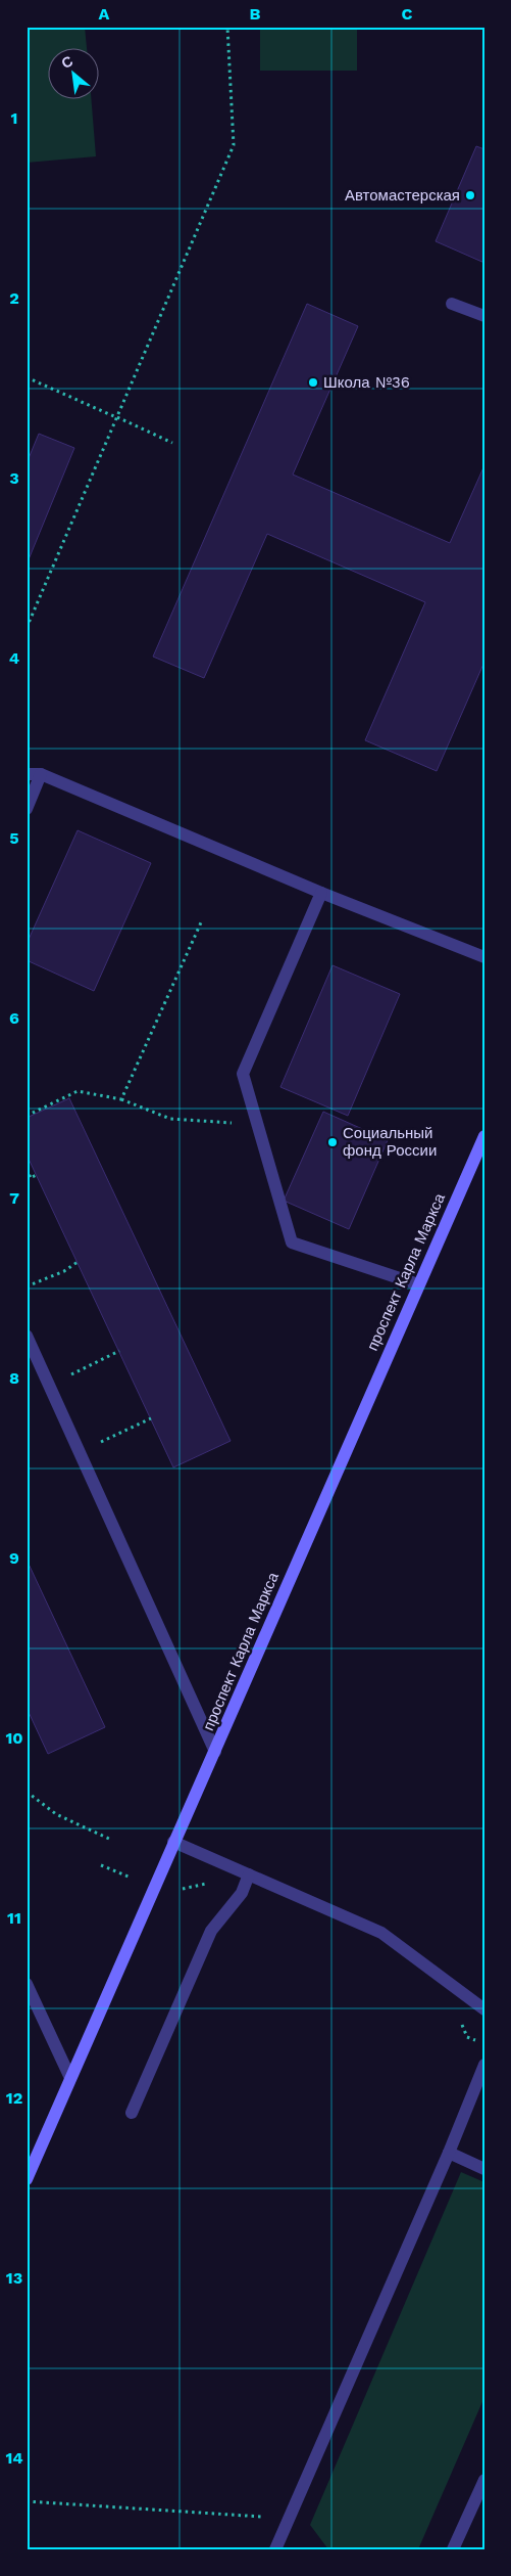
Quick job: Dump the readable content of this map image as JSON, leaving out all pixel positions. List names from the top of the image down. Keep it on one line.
{"streets":{"street":["проспект Карла Маркса"]},"places":["Автомастерская","Школа №36","Социальный фонд России"],"north":"top left","grid":{"columns":["A","B","C"],"rows":["1","2","3","4","5","6","7","8","9","10","11","12","13","14"]}}
